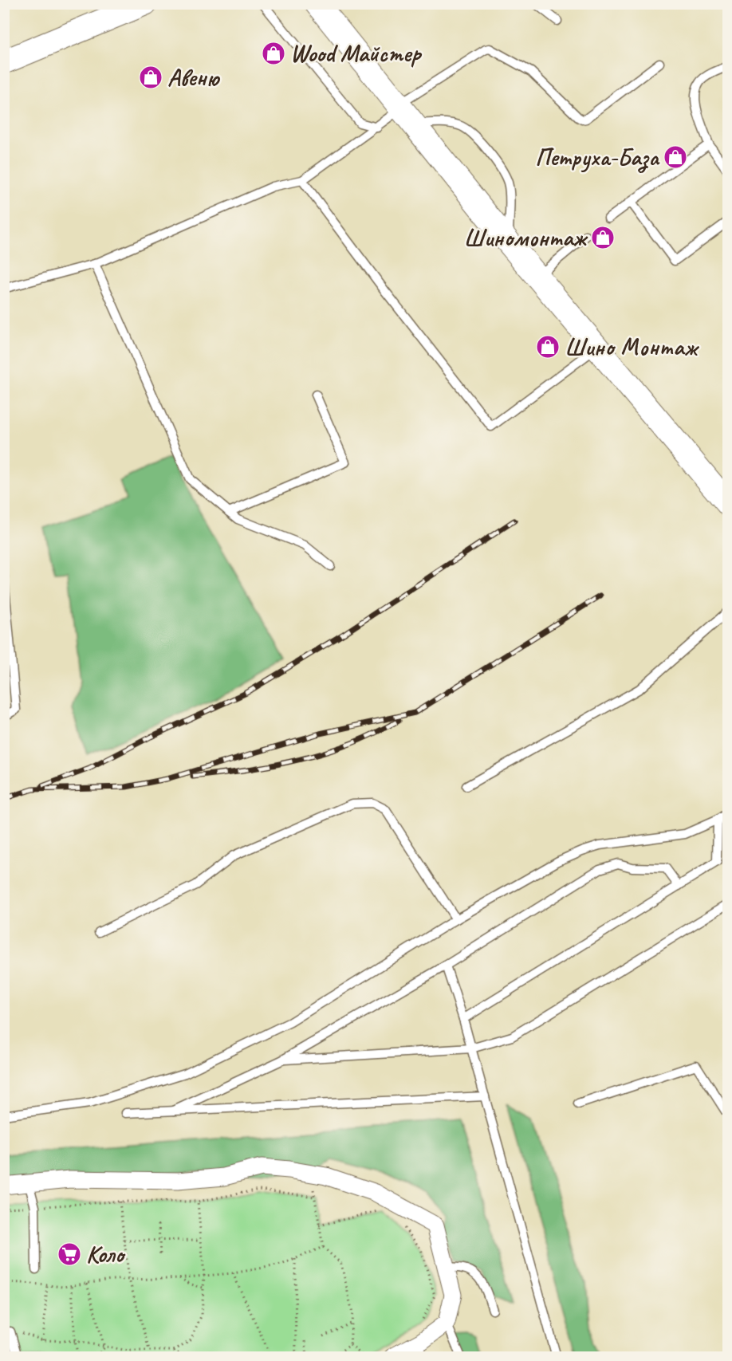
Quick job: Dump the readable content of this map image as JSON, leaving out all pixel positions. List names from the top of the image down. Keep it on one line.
{"places":{"shop":["Wood Майстер","Авеню","Петруха-База","Шиномонтаж","Шино Монтаж"],"supermarket":["Коло"]}}
